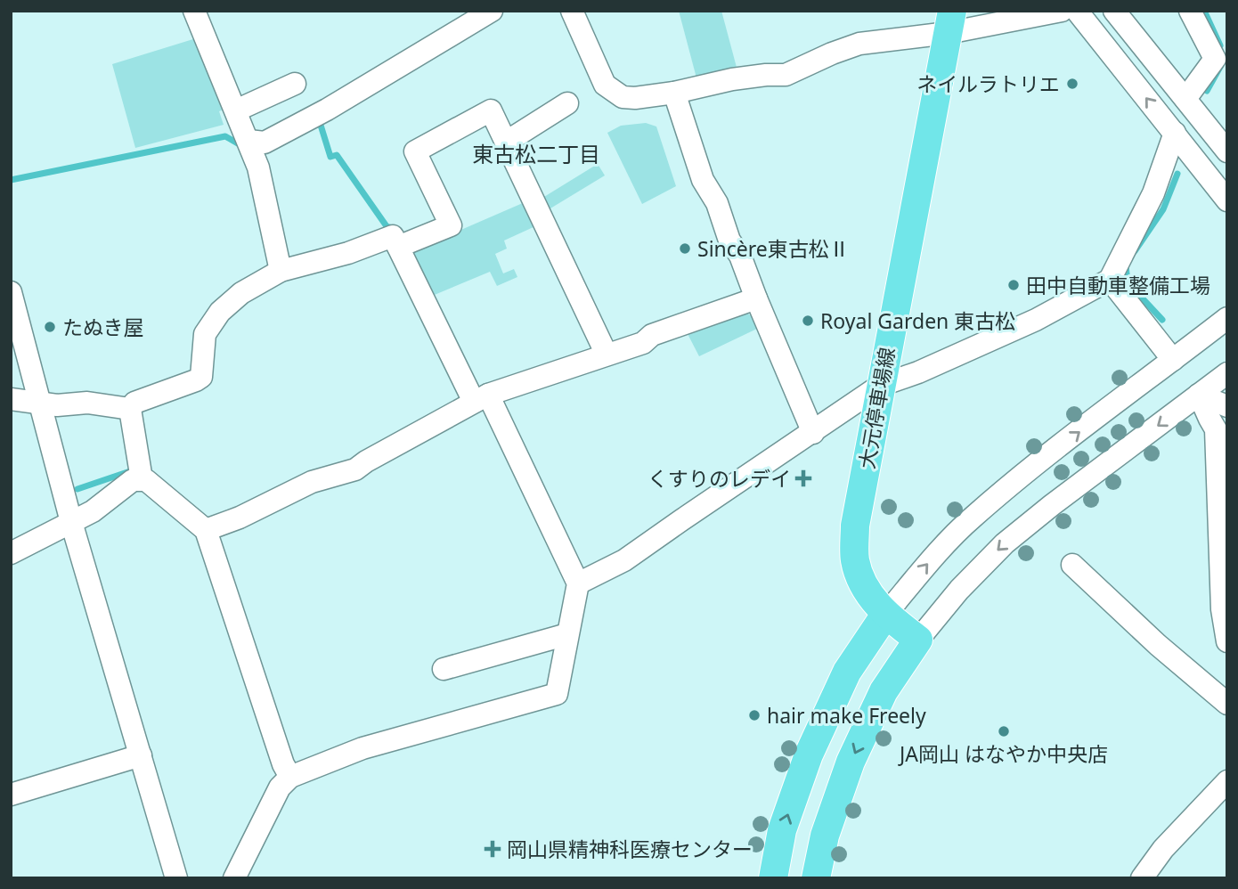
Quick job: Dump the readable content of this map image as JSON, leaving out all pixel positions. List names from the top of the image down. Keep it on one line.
{"streets":{"main road":["大元停車場線"]},"districts":["東古松二丁目"],"places":{"other":["ネイルラトリエ","Sincère東古松Ⅱ","田中自動車整備工場","Royal Garden 東古松","たぬき屋","hair make Freely","JA岡山 はなやか中央店"],"health":["くすりのレデイ","岡山県精神科医療センター"]}}
